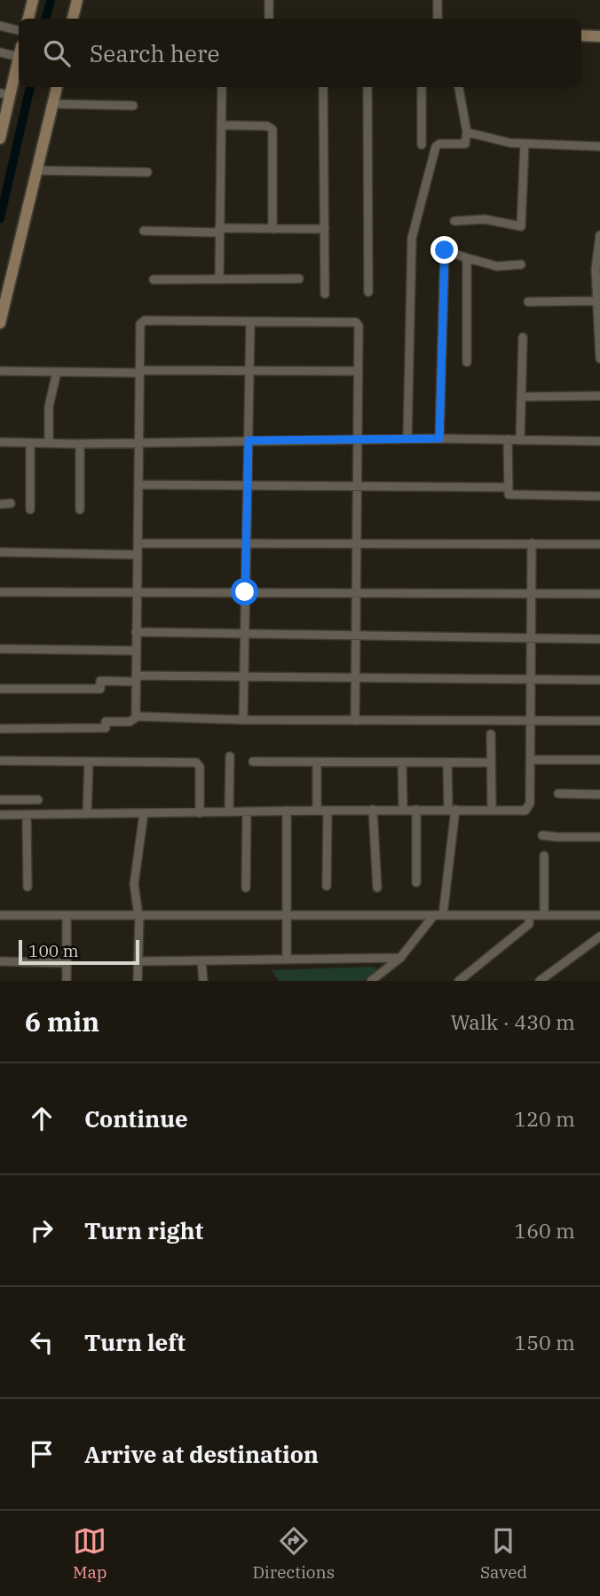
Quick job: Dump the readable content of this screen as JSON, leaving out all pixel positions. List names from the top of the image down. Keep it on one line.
{"scale_bar":"100 m","page":{"search":"Search here","scale":"100 m","heading":["6 min","Walk · 430 m"],"list":[["Continue","120 m"],["Turn right","160 m"],["Turn left","150 m"],"Arrive at destination"],"nav":["Map","Directions","Saved"]}}
